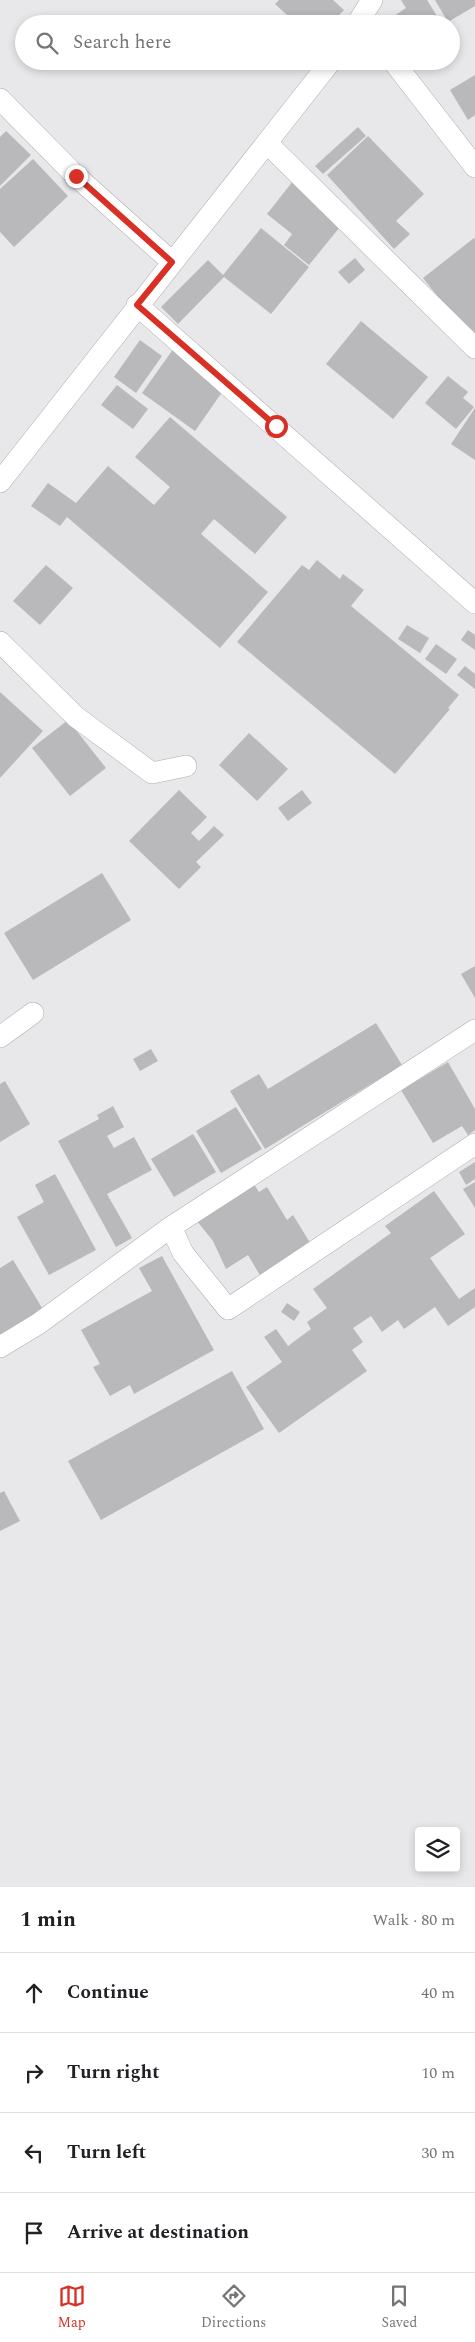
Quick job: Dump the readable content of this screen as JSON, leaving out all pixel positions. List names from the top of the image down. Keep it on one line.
{"page":{"search":"Search here","heading":["1 min","Walk · 80 m"],"list":[["Continue","40 m"],["Turn right","10 m"],["Turn left","30 m"],"Arrive at destination"],"nav":["Map","Directions","Saved"]}}
